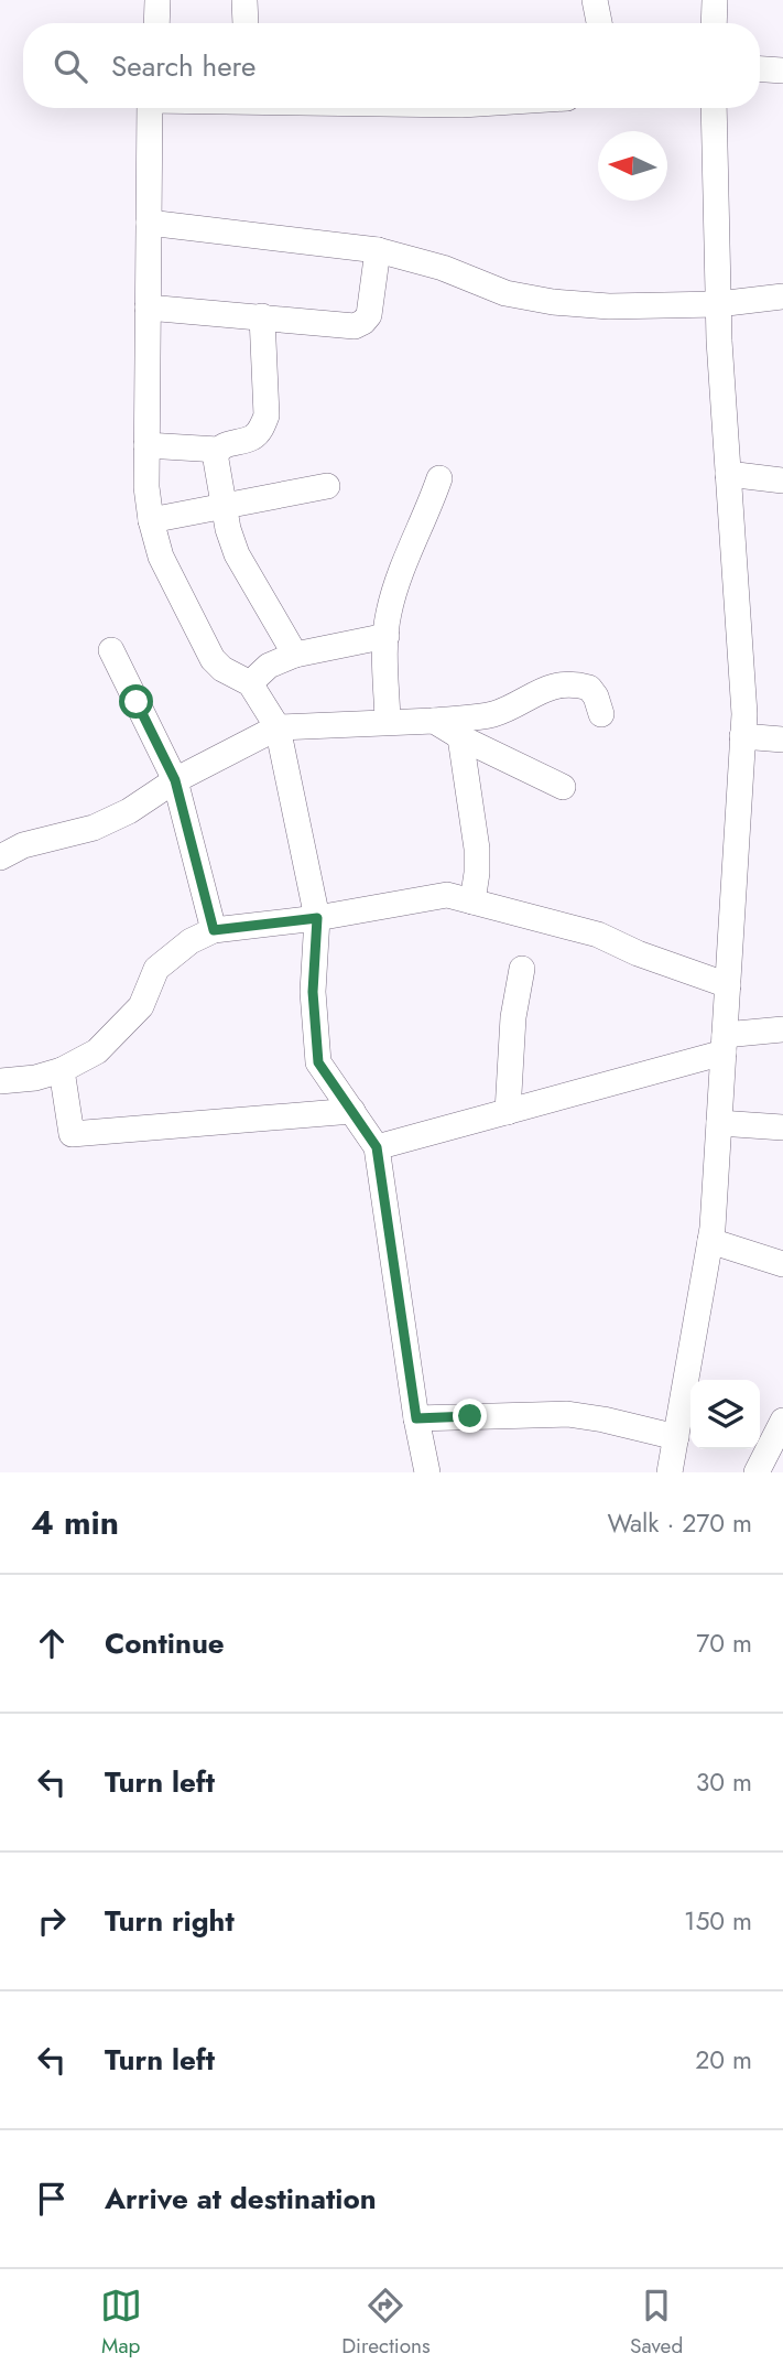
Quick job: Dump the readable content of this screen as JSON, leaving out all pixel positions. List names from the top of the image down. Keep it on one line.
{"north":"left","page":{"search":"Search here","heading":["4 min","Walk · 270 m"],"list":[["Continue","70 m"],["Turn left","30 m"],["Turn right","150 m"],["Turn left","20 m"],"Arrive at destination"],"nav":["Map","Directions","Saved"]}}
